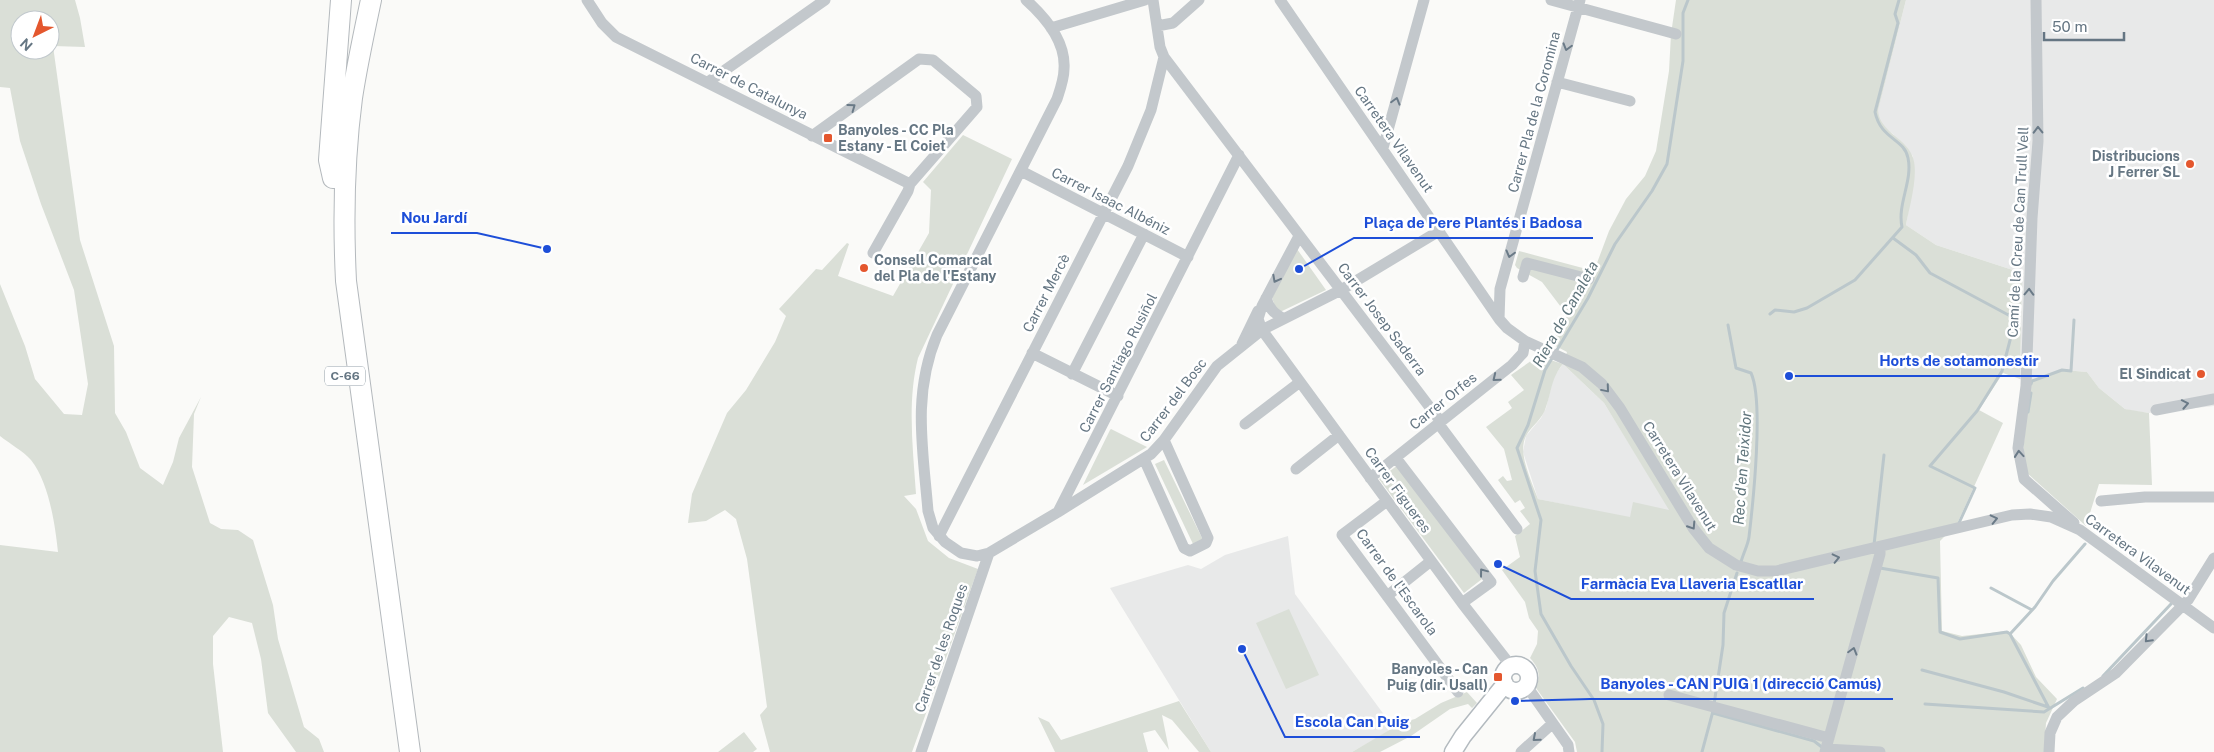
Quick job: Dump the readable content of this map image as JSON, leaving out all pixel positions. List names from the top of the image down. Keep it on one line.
{"streets":{"highway":["C-66"],"street":["Carrer de Catalunya","Carrer Pla de la Coromina","Carretera Vilavenut","Carrer Isaac Albéniz","Camí de la Creu de Can Trull Vell","Carrer Mercè","Carrer Josep Saderra","Carrer Santiago Rusiñol","Carrer del Bosc","Carrer Orfes","Carrer Figueres","Carrer de l'Escarola","Carrer de les Roques"]},"crossings":[["Carrer Pla de la Coromina","Carretera Vilavenut"],["Carretera Vilavenut","Camí de la Creu de Can Trull Vell"],["Carretera Vilavenut","Carrer del Bosc"],["Carretera Vilavenut","Carrer Orfes"],["Carrer Isaac Albéniz","Carrer Mercè"],["Carrer Isaac Albéniz","Carrer Santiago Rusiñol"],["Carrer Mercè","Carrer Josep Saderra"],["Carrer Josep Saderra","Carrer Santiago Rusiñol"],["Carrer Josep Saderra","Carrer del Bosc"],["Carrer Josep Saderra","Carrer Orfes"],["Carrer Santiago Rusiñol","Carrer del Bosc"],["Carrer del Bosc","Carrer Figueres"],["Carrer Orfes","Carrer Figueres"],["Carrer Figueres","Carrer de l'Escarola"]],"one_way":["Carrer Pla de la Coromina","Carretera Vilavenut","Camí de la Creu de Can Trull Vell","Carrer Orfes"],"water":["Riera de Canaleta","Rec d'en Teixidor"],"places":{"transit":["Banyoles - CC Pla Estany - El Coiet","Banyoles - Can Puig (dir. Usall)"],"other":["Distribucions J Ferrer SL","Nou Jardí","Consell Comarcal del Pla de l'Estany","Plaça de Pere Plantés i Badosa","El Sindicat","Horts de sotamonestir","Farmàcia Eva Llaveria Escatllar","Escola Can Puig","Banyoles - CAN PUIG 1 (direcció Camús)"]},"scale_bar":"50 m","north":"bottom left"}
